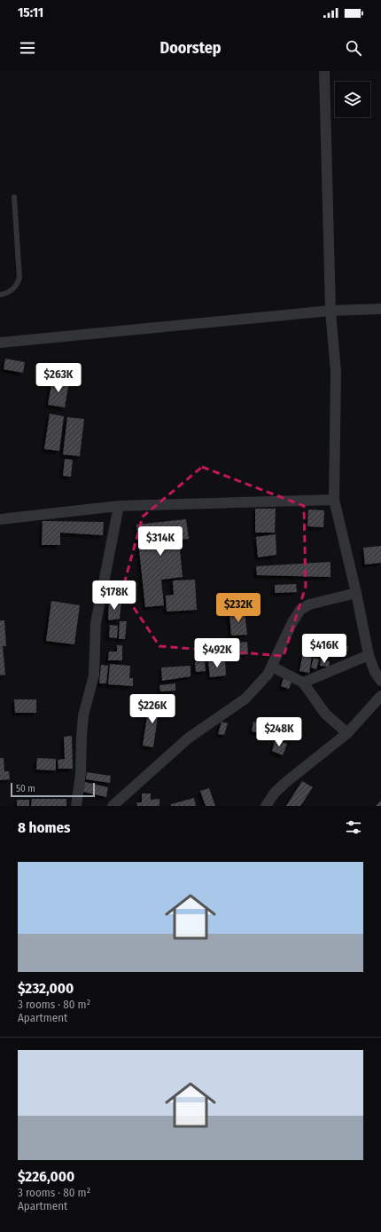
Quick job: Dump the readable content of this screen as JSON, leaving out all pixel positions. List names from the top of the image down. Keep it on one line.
{"scale_bar":"50 m","page":{"status":"15:11","header":"Doorstep","price":["$263K","$314K","$178K","$232K","$416K","$492K","$226K","$248K"],"scale":"50 m","heading":"8 homes","list":[{"name":"$232,000","note":"3 rooms · 80 m² · Apartment"},{"name":"$226,000","note":"3 rooms · 80 m² · Apartment"}]}}
